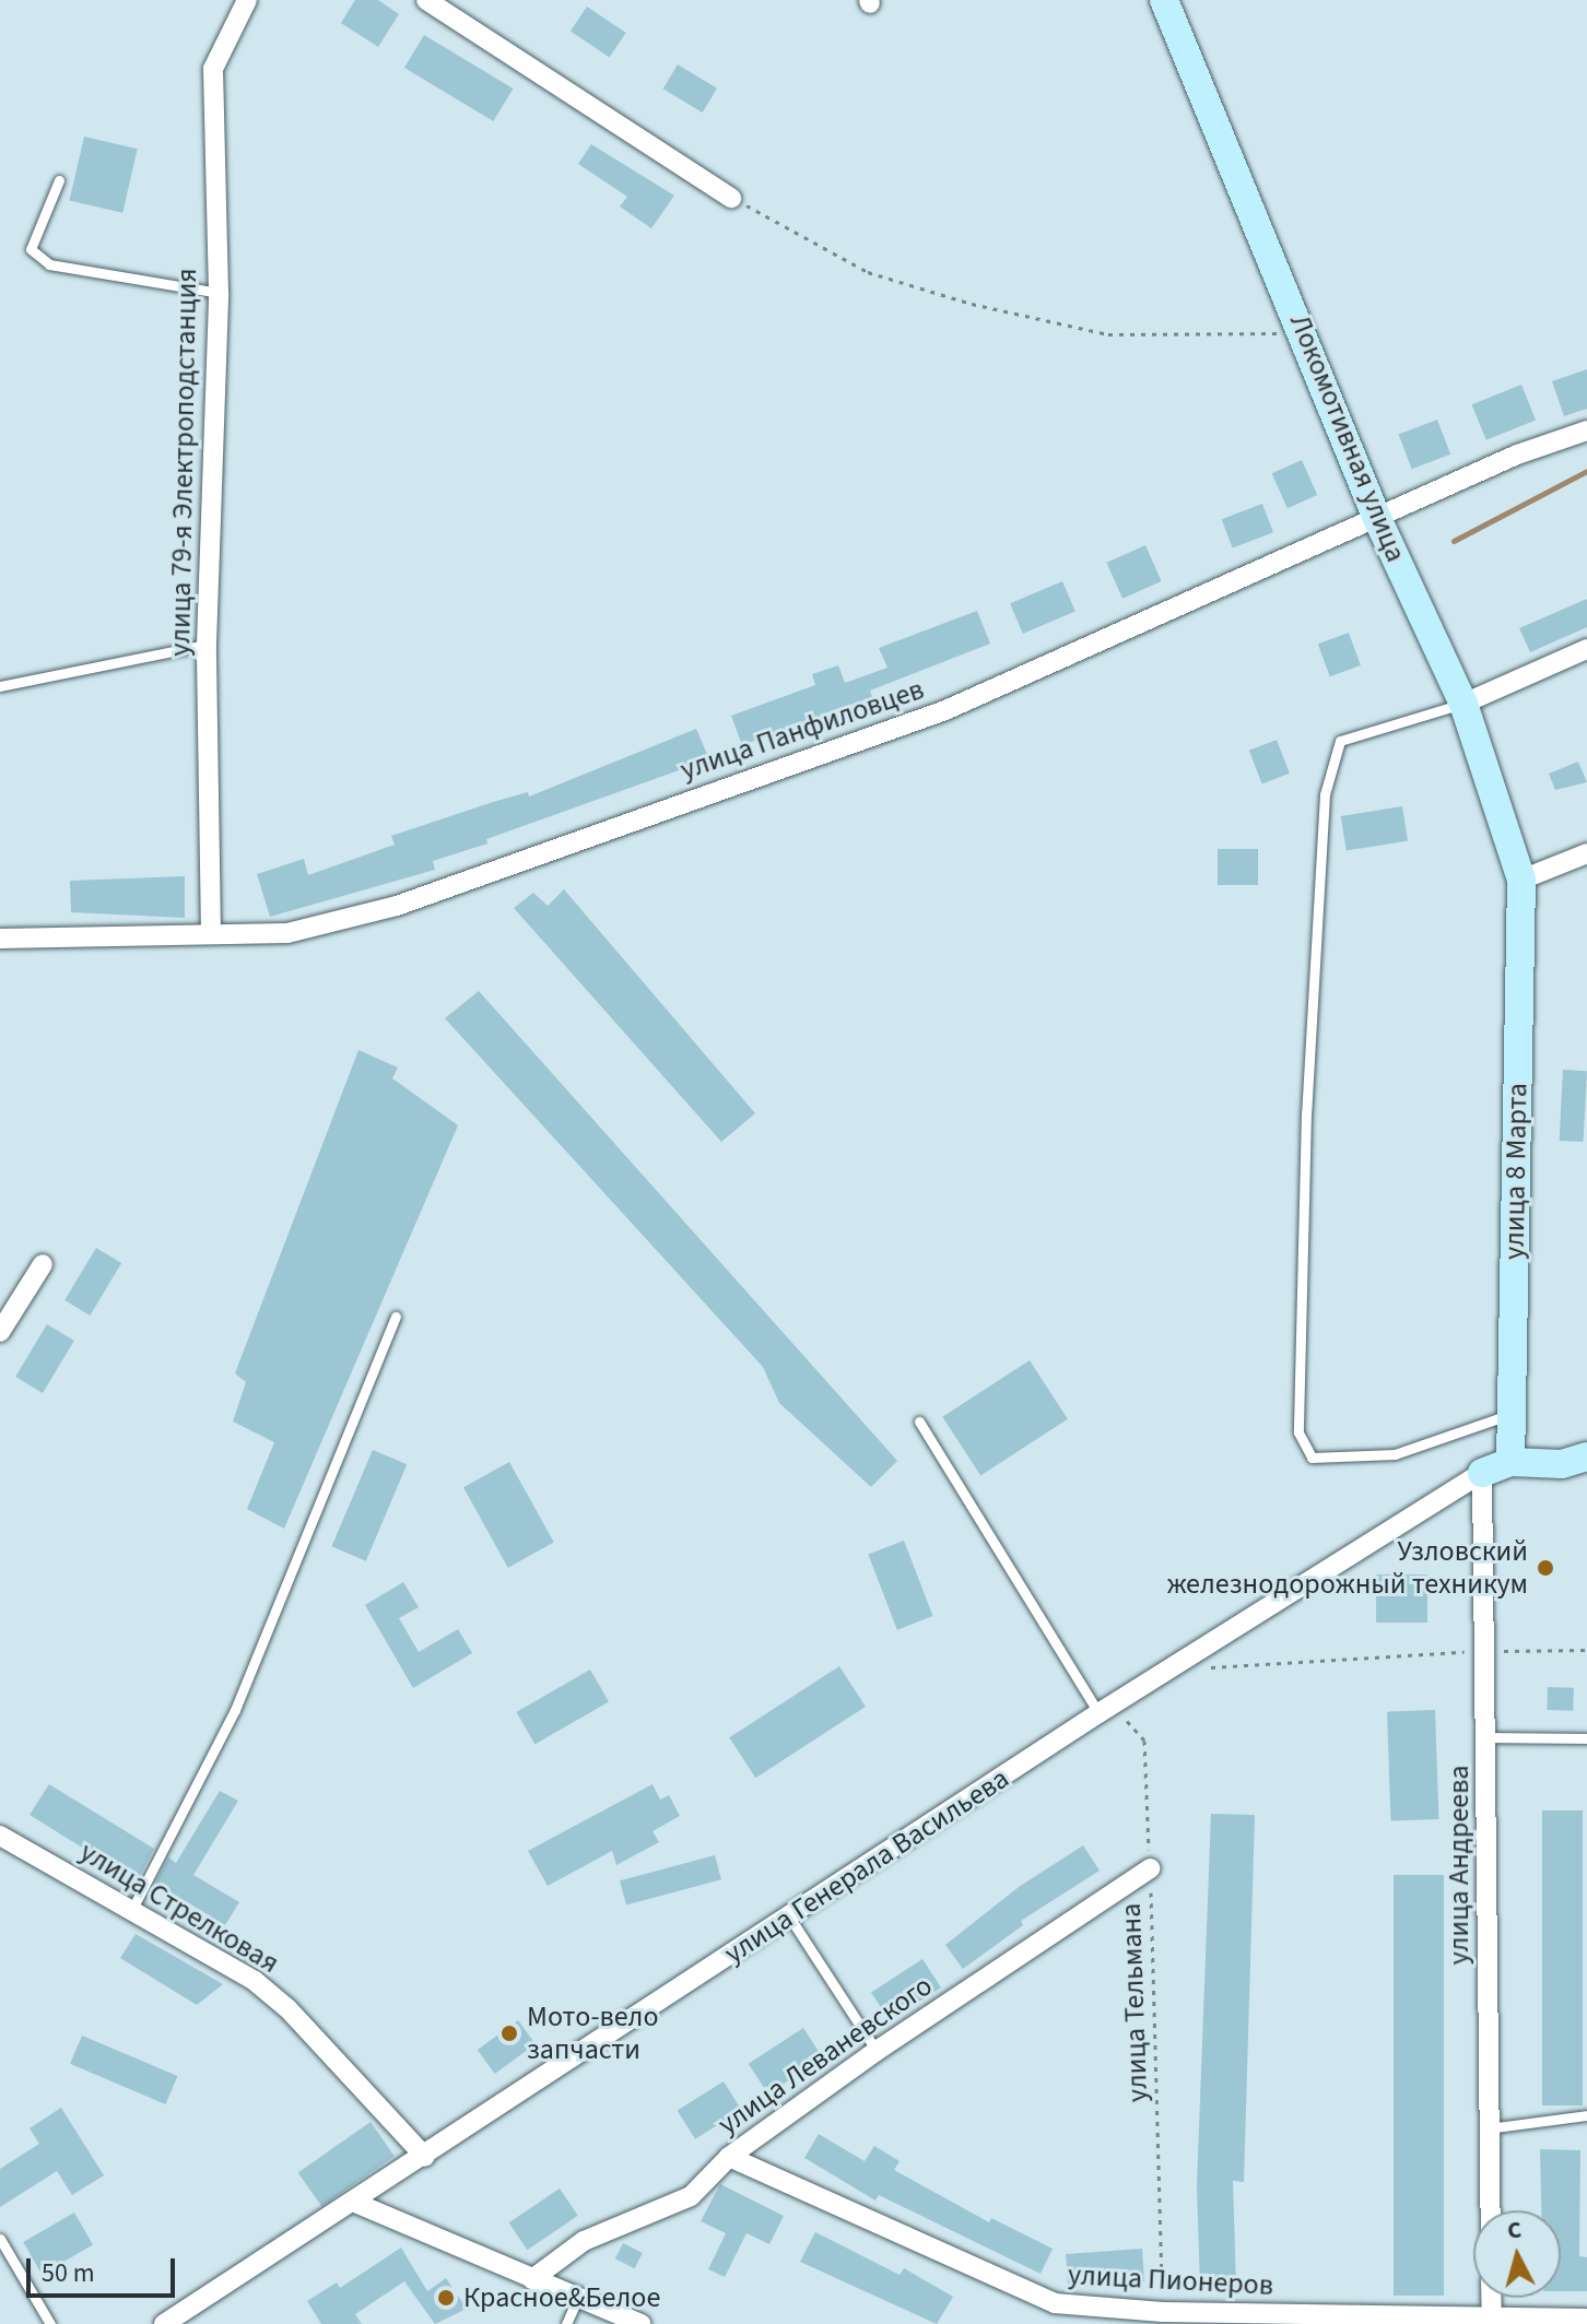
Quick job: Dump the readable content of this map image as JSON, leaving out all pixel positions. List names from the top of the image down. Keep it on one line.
{"streets":{"main road":["Локомотивная улица","улица 8 Марта","улица Генерала Васильева"],"street":["улица 79-я Электроподстанция","улица Панфиловцев","улица Андреева","улица Стрелковая","улица Леваневского","улица Пионеров"],"path":["улица Тельмана"]},"crossings":[["Локомотивная улица","улица Панфиловцев"],["Локомотивная улица","улица 8 Марта"],["улица 79-я Электроподстанция","улица Панфиловцев"],["улица 8 Марта","улица Генерала Васильева"],["улица Андреева","улица Генерала Васильева"],["улица Генерала Васильева","улица Стрелковая"],["улица Генерала Васильева","улица Тельмана"],["улица Тельмана","улица Леваневского"],["улица Тельмана","улица Пионеров"],["улица Леваневского","улица Пионеров"]],"places":["Узловский железнодорожный техникум","Мото-вело запчасти","Красное&Белое"],"scale_bar":"50 m","north":"top"}
